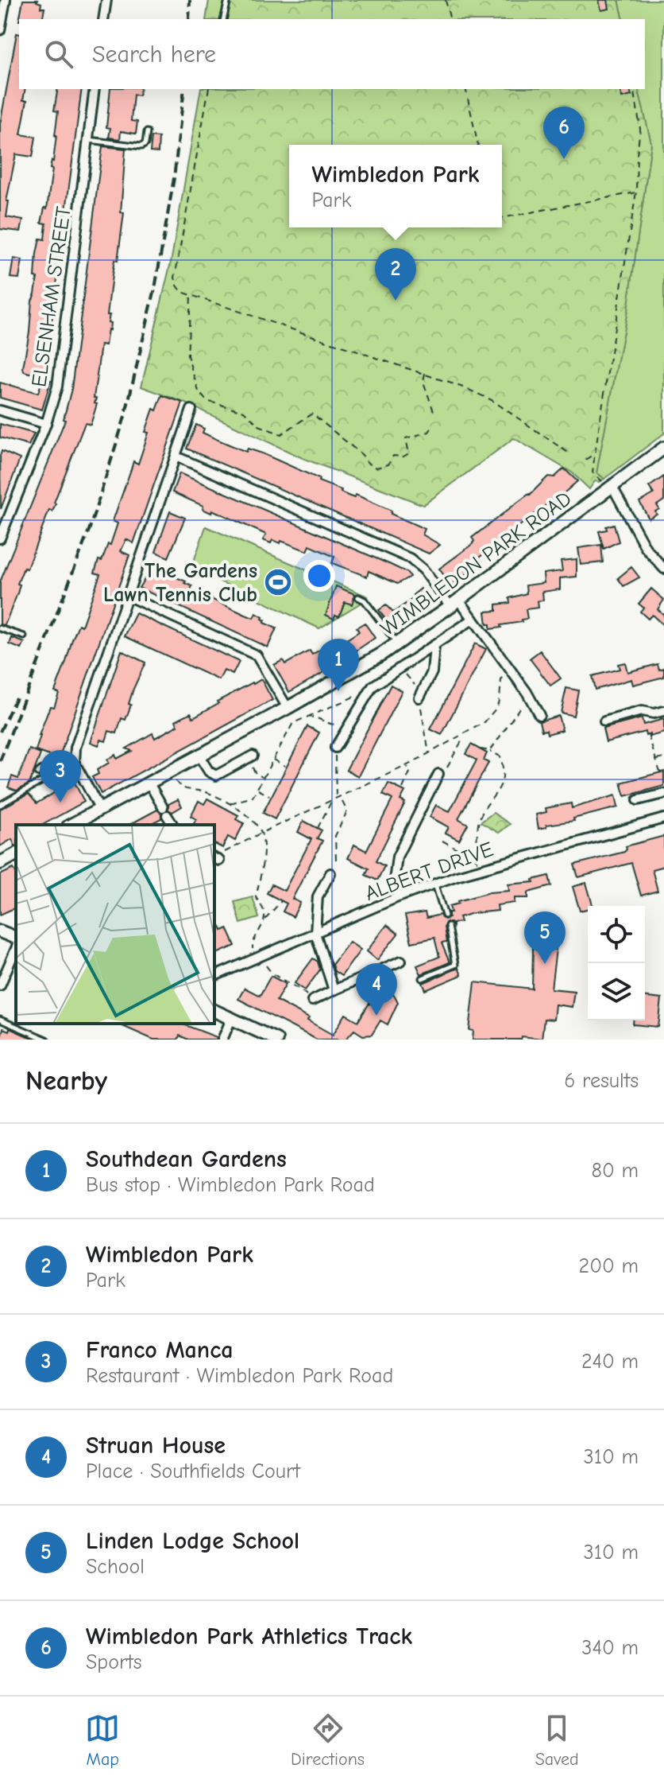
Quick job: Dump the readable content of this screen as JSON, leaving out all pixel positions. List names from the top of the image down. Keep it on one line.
{"streets":{"street":["ELSENHAM STREET","WIMBLEDON PARK ROAD","ALBERT DRIVE"]},"places":{"sports":["The Gardens Lawn Tennis Club"]},"page":{"search":"Search here","pins":["6","2","1","3","5","4"],"popup":["Wimbledon Park","Park"],"heading":["Nearby","6 results"],"list":[{"mark":"1","name":"Southdean Gardens","note":"Bus stop · Wimbledon Park Road","value":"80 m"},{"mark":"2","name":"Wimbledon Park","note":"Park","value":"200 m"},{"mark":"3","name":"Franco Manca","note":"Restaurant · Wimbledon Park Road","value":"240 m"},{"mark":"4","name":"Struan House","note":"Place · Southfields Court","value":"310 m"},{"mark":"5","name":"Linden Lodge School","note":"School","value":"310 m"},{"mark":"6","name":"Wimbledon Park Athletics Track","note":"Sports","value":"340 m"}],"nav":["Map","Directions","Saved"]}}
